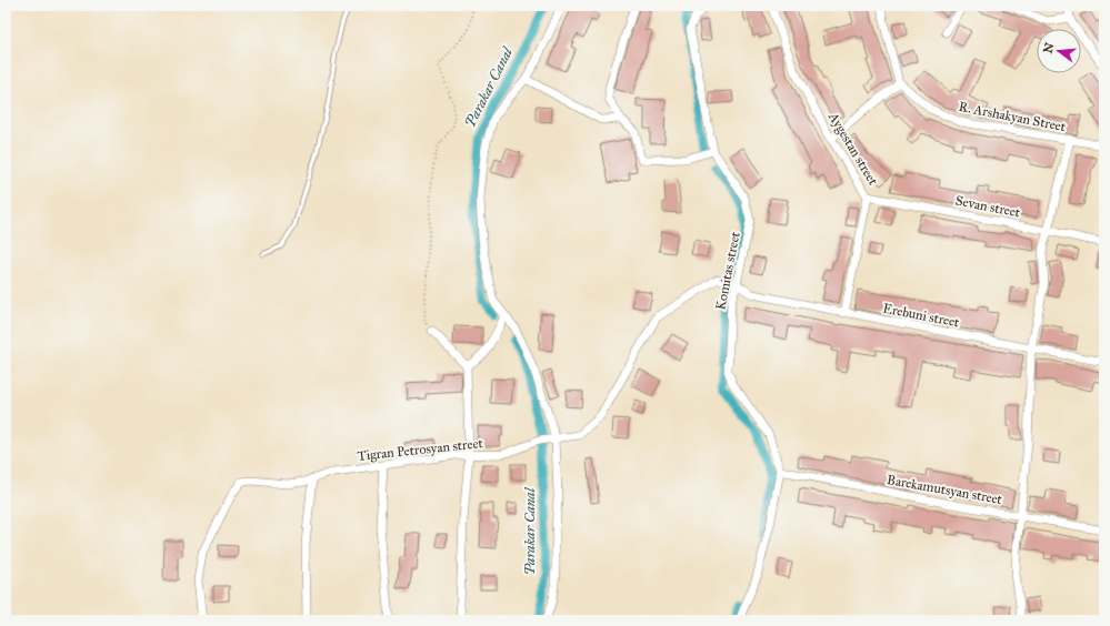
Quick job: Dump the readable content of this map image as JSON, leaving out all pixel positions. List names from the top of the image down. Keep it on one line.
{"streets":{"street":["R. Arshakyan Street","Aygestan street","Sevan street","Komitas street","Erebuni street","Tigran Petrosyan street","Barekamutsyan street"]},"crossings":[["Aygestan street","Sevan street"],["Aygestan street","Erebuni street"],["Komitas street","Erebuni street"],["Komitas street","Tigran Petrosyan street"],["Komitas street","Barekamutsyan street"],["Erebuni street","Tigran Petrosyan street"]],"water":["Parakar Canal"],"north":"left"}
